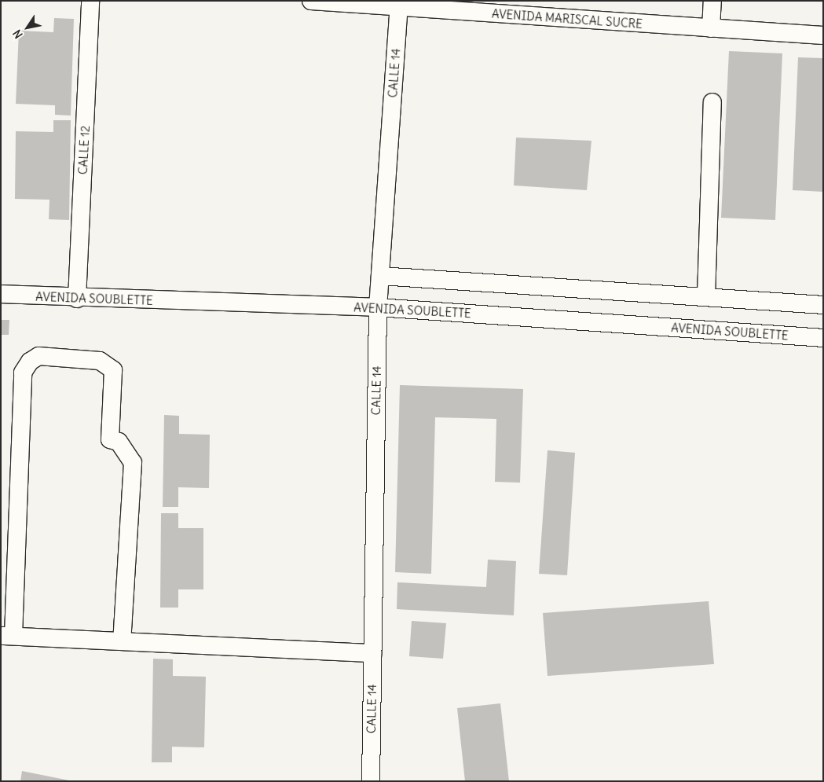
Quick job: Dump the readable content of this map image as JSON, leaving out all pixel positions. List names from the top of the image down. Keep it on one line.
{"streets":{"street":["AVENIDA MARISCAL SUCRE","CALLE 14","CALLE 12","AVENIDA SOUBLETTE"]},"crossings":[["AVENIDA MARISCAL SUCRE","CALLE 14"],["CALLE 14","AVENIDA SOUBLETTE"],["CALLE 12","AVENIDA SOUBLETTE"]],"north":"bottom left"}
